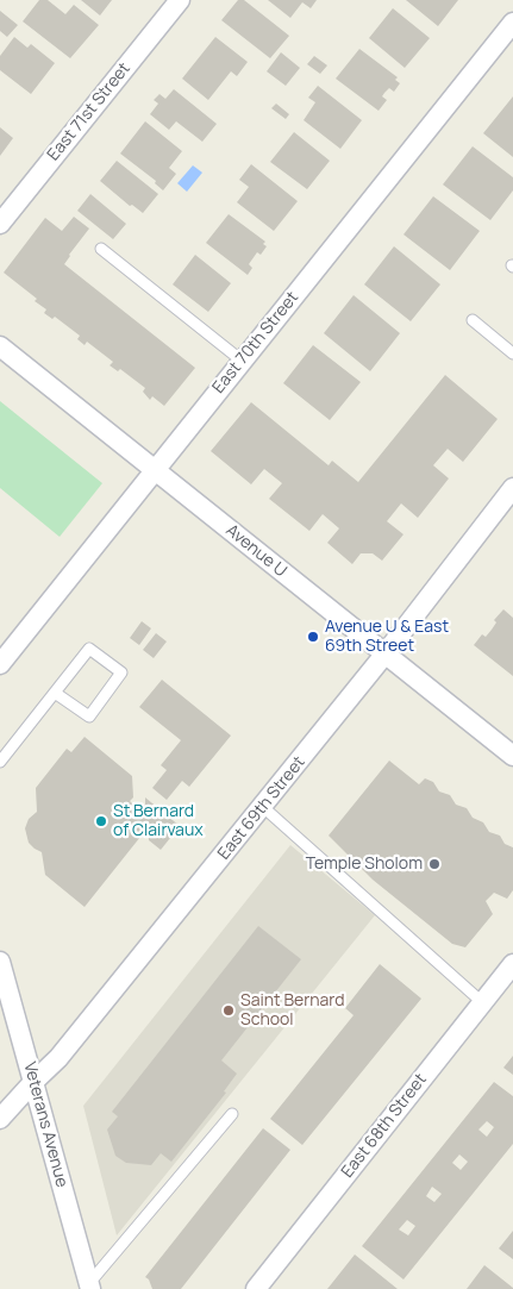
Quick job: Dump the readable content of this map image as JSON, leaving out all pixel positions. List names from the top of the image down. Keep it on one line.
{"streets":{"street":["East 71st Street","East 70th Street","Avenue U","East 69th Street","Veterans Avenue","East 68th Street"]},"crossings":[["East 70th Street","Avenue U"],["Avenue U","East 69th Street"],["East 69th Street","Veterans Avenue"]],"places":["Avenue U & East 69th Street","St Bernard of Clairvaux","Temple Sholom","Saint Bernard School"]}
